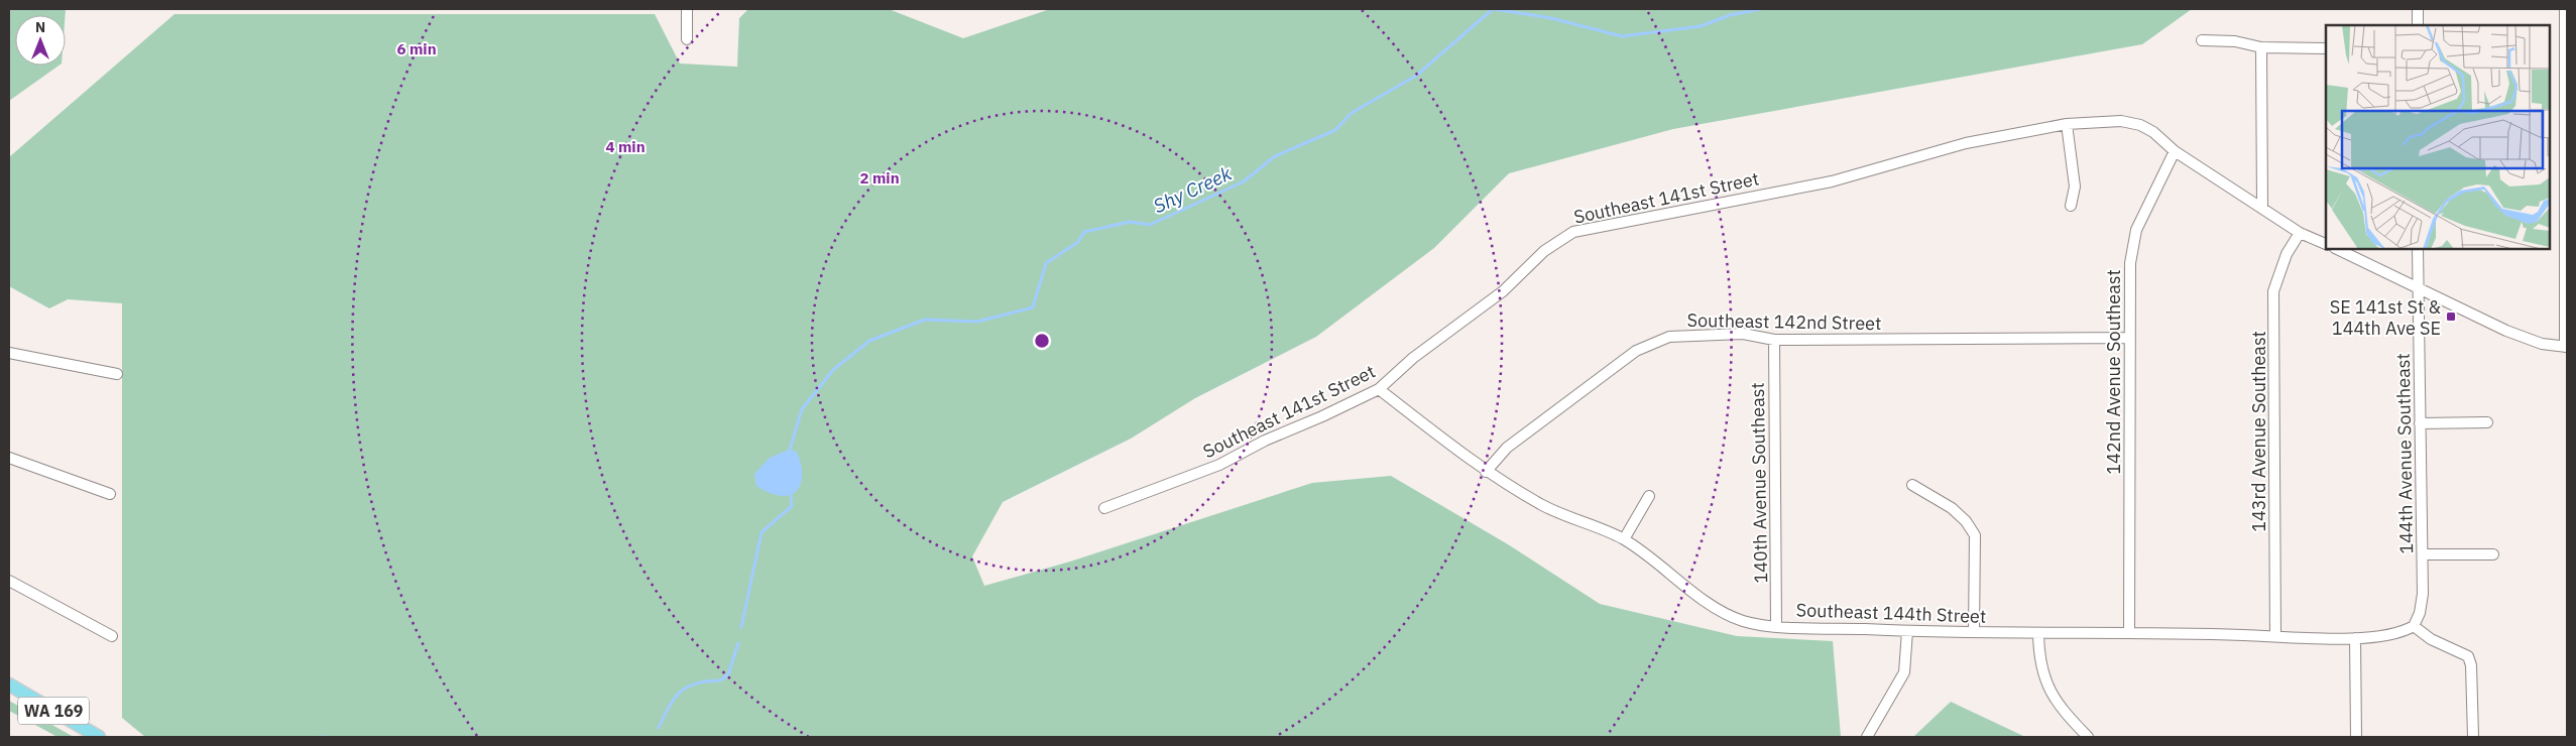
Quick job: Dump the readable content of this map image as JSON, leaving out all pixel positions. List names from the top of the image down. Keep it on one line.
{"streets":{"main road":["WA 169"],"street":["Southeast 141st Street","Southeast 142nd Street","142nd Avenue Southeast","143rd Avenue Southeast","144th Avenue Southeast","140th Avenue Southeast","Southeast 144th Street"]},"crossings":[["Southeast 141st Street","142nd Avenue Southeast"],["Southeast 141st Street","Southeast 144th Street"],["Southeast 142nd Street","142nd Avenue Southeast"],["Southeast 142nd Street","140th Avenue Southeast"],["Southeast 142nd Street","Southeast 144th Street"],["142nd Avenue Southeast","Southeast 144th Street"],["143rd Avenue Southeast","Southeast 144th Street"],["144th Avenue Southeast","Southeast 144th Street"],["140th Avenue Southeast","Southeast 144th Street"]],"water":["Shy Creek"],"places":{"transit":["SE 141st St & 144th Ave SE"]},"north":"top","rings":["6 min","4 min","2 min"]}
